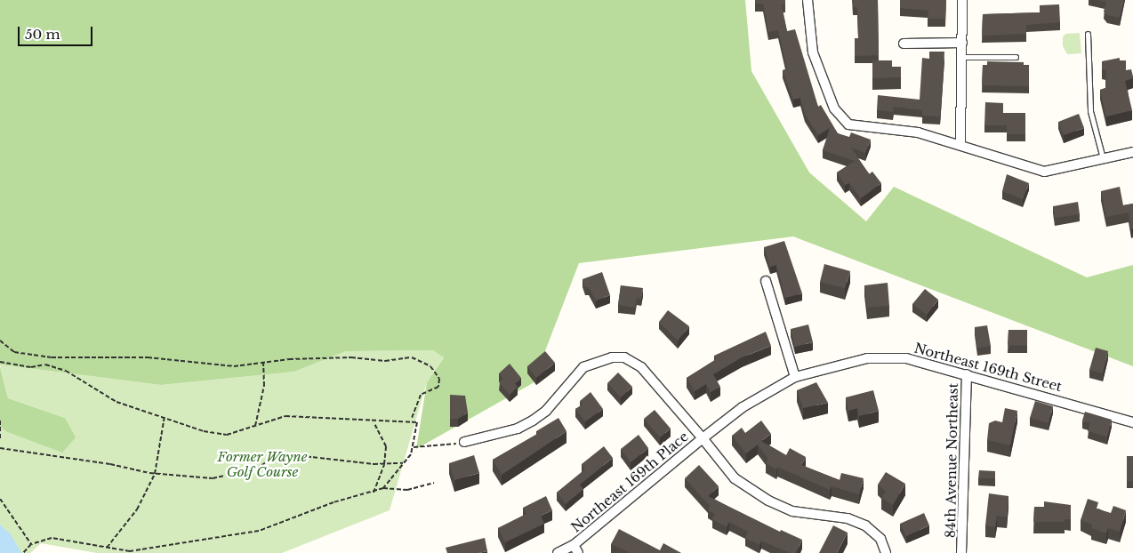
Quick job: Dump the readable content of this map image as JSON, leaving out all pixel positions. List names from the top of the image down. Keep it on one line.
{"streets":{"street":["Northeast 169th Street","84th Avenue Northeast","Northeast 169th Place"]},"crossings":[["Northeast 169th Street","84th Avenue Northeast"],["Northeast 169th Street","Northeast 169th Place"]],"parks":["Former Wayne Golf Course"],"scale_bar":"50 m"}
